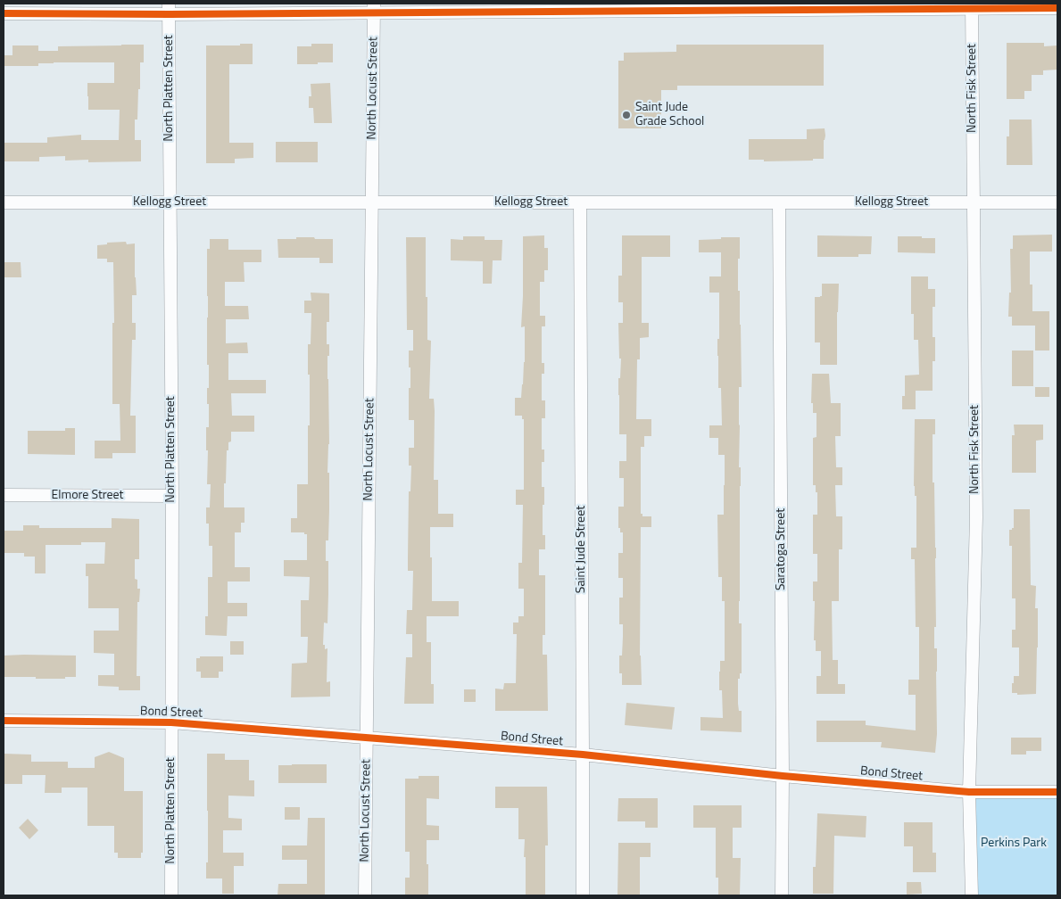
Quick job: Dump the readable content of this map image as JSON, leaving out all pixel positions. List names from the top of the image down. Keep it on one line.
{"streets":{"street":["North Platten Street","North Locust Street","North Fisk Street","Kellogg Street","Elmore Street","Saint Jude Street","Saratoga Street","Bond Street"]},"crossings":[["North Platten Street","Kellogg Street"],["North Platten Street","Elmore Street"],["North Platten Street","Bond Street"],["North Locust Street","Kellogg Street"],["North Locust Street","Bond Street"],["North Fisk Street","Kellogg Street"],["North Fisk Street","Bond Street"],["Kellogg Street","Saint Jude Street"],["Kellogg Street","Saratoga Street"],["Saint Jude Street","Bond Street"],["Saratoga Street","Bond Street"]],"parks":["Perkins Park"],"places":["Saint Jude Grade School"]}
